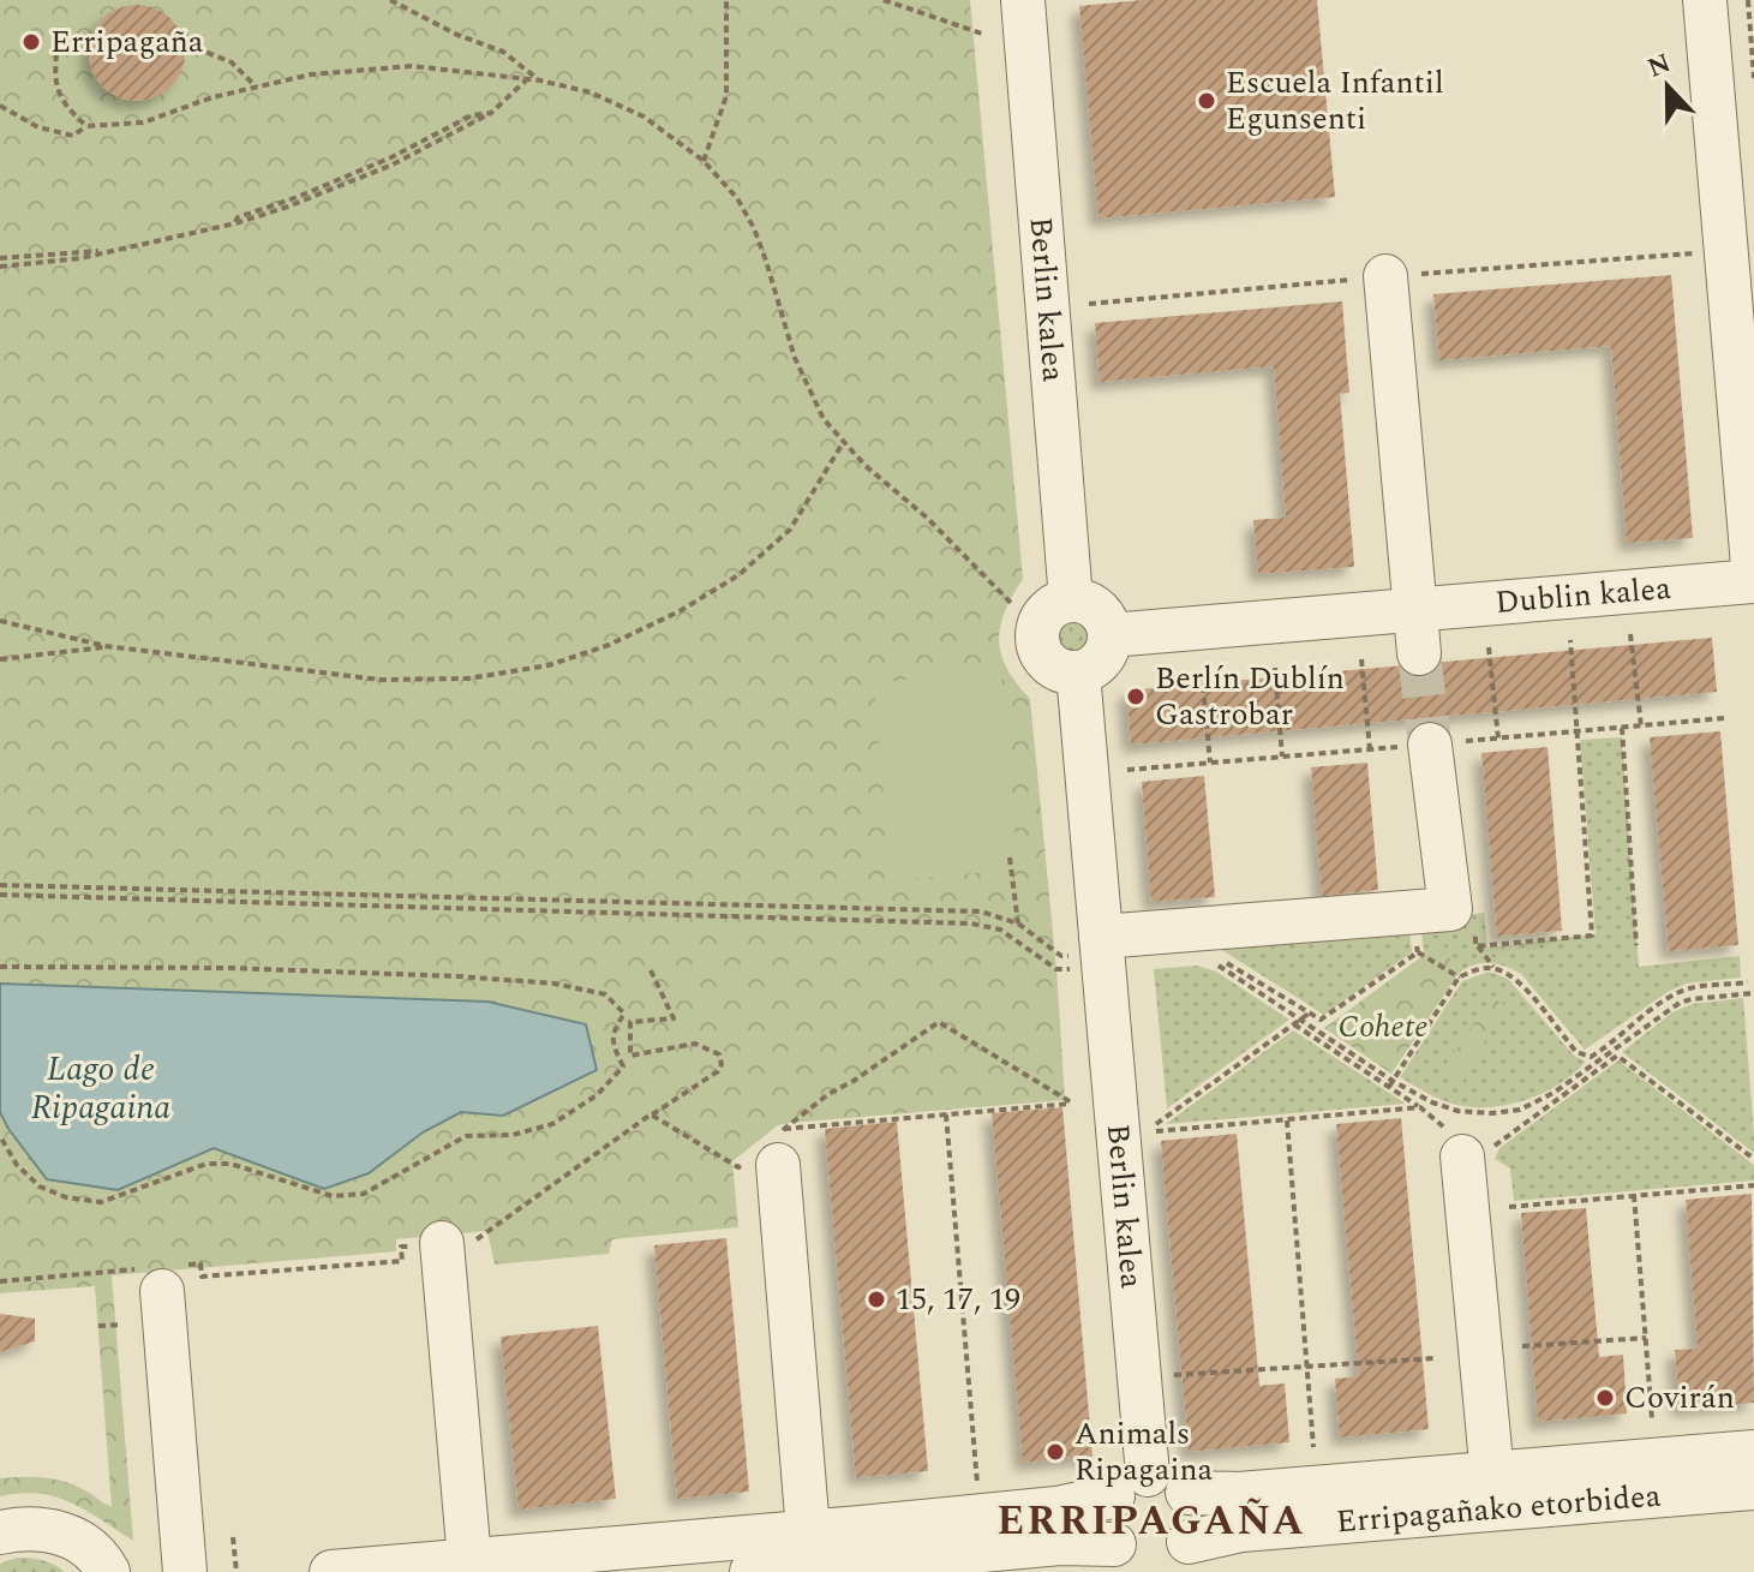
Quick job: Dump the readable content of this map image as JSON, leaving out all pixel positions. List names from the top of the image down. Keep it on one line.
{"streets":{"street":["Berlin kalea","Dublin kalea","Erripagañako etorbidea"]},"crossings":[["Berlin kalea","Dublin kalea"],["Berlin kalea","Erripagañako etorbidea"]],"districts":["ERRIPAGAÑA"],"water":["Lago de Ripagaina"],"parks":["Cohete"],"places":["Erripagaña","Escuela Infantil Egunsenti","Berlín Dublín Gastrobar","15, 17, 19","Covirán","Animals Ripagaina"],"north":"top"}
